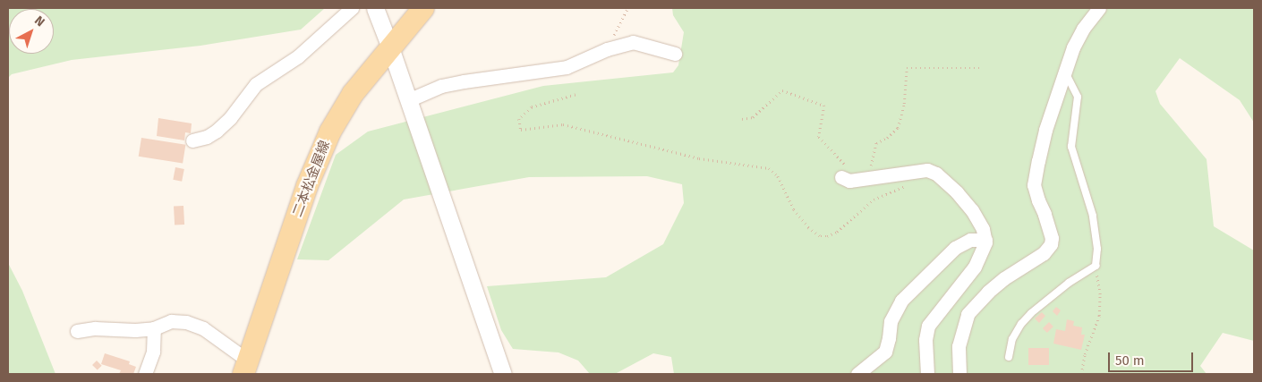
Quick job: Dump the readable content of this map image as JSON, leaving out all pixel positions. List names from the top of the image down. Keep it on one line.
{"streets":{"main road":["二本松金屋線"]},"scale_bar":"50 m","north":"top right"}
